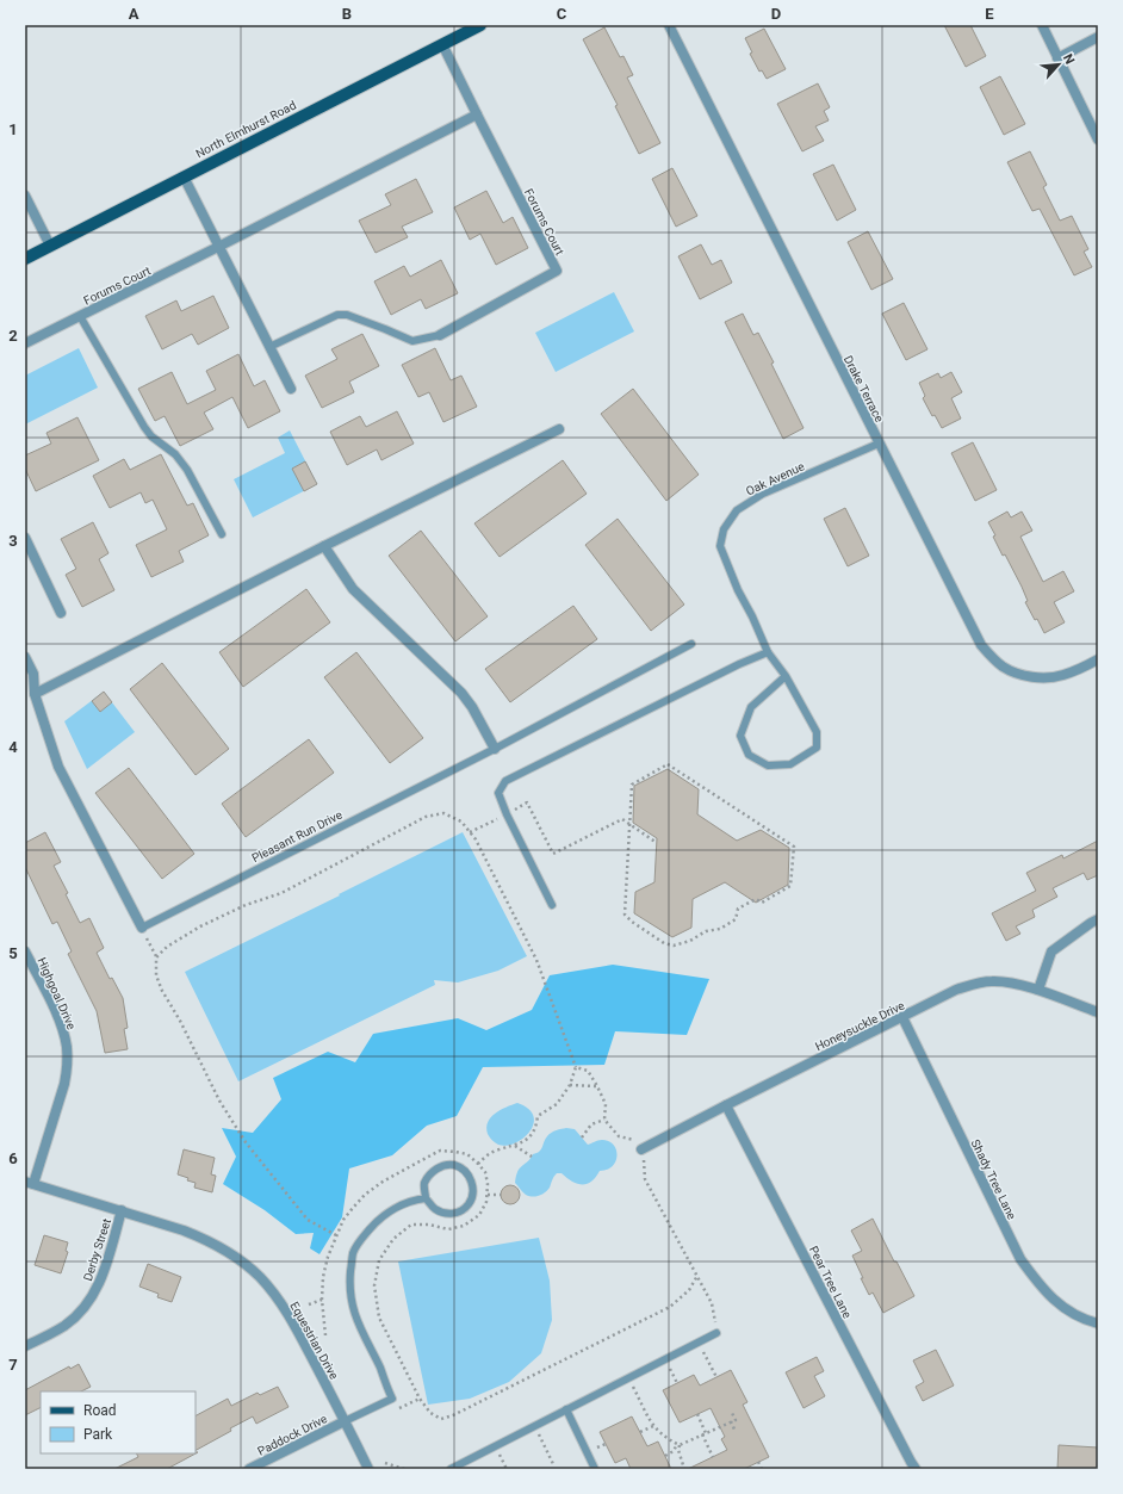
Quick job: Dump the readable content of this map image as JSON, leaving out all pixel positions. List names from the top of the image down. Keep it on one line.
{"streets":{"main road":["North Elmhurst Road"],"street":["Forums Court","Drake Terrace","Highgoal Drive","Honeysuckle Drive","Shady Tree Lane","Derby Street","Pear Tree Lane","Equestrian Drive","Paddock Drive"],"lane":["Oak Avenue","Pleasant Run Drive"]},"crossings":[["North Elmhurst Road","Forums Court"],["Drake Terrace","Oak Avenue"],["Highgoal Drive","Equestrian Drive"],["Honeysuckle Drive","Shady Tree Lane"],["Honeysuckle Drive","Pear Tree Lane"],["Derby Street","Equestrian Drive"],["Equestrian Drive","Paddock Drive"]],"legend":["Road","Park"],"north":"top right","grid":{"columns":["A","B","C","D","E"],"rows":["1","2","3","4","5","6","7"]}}
